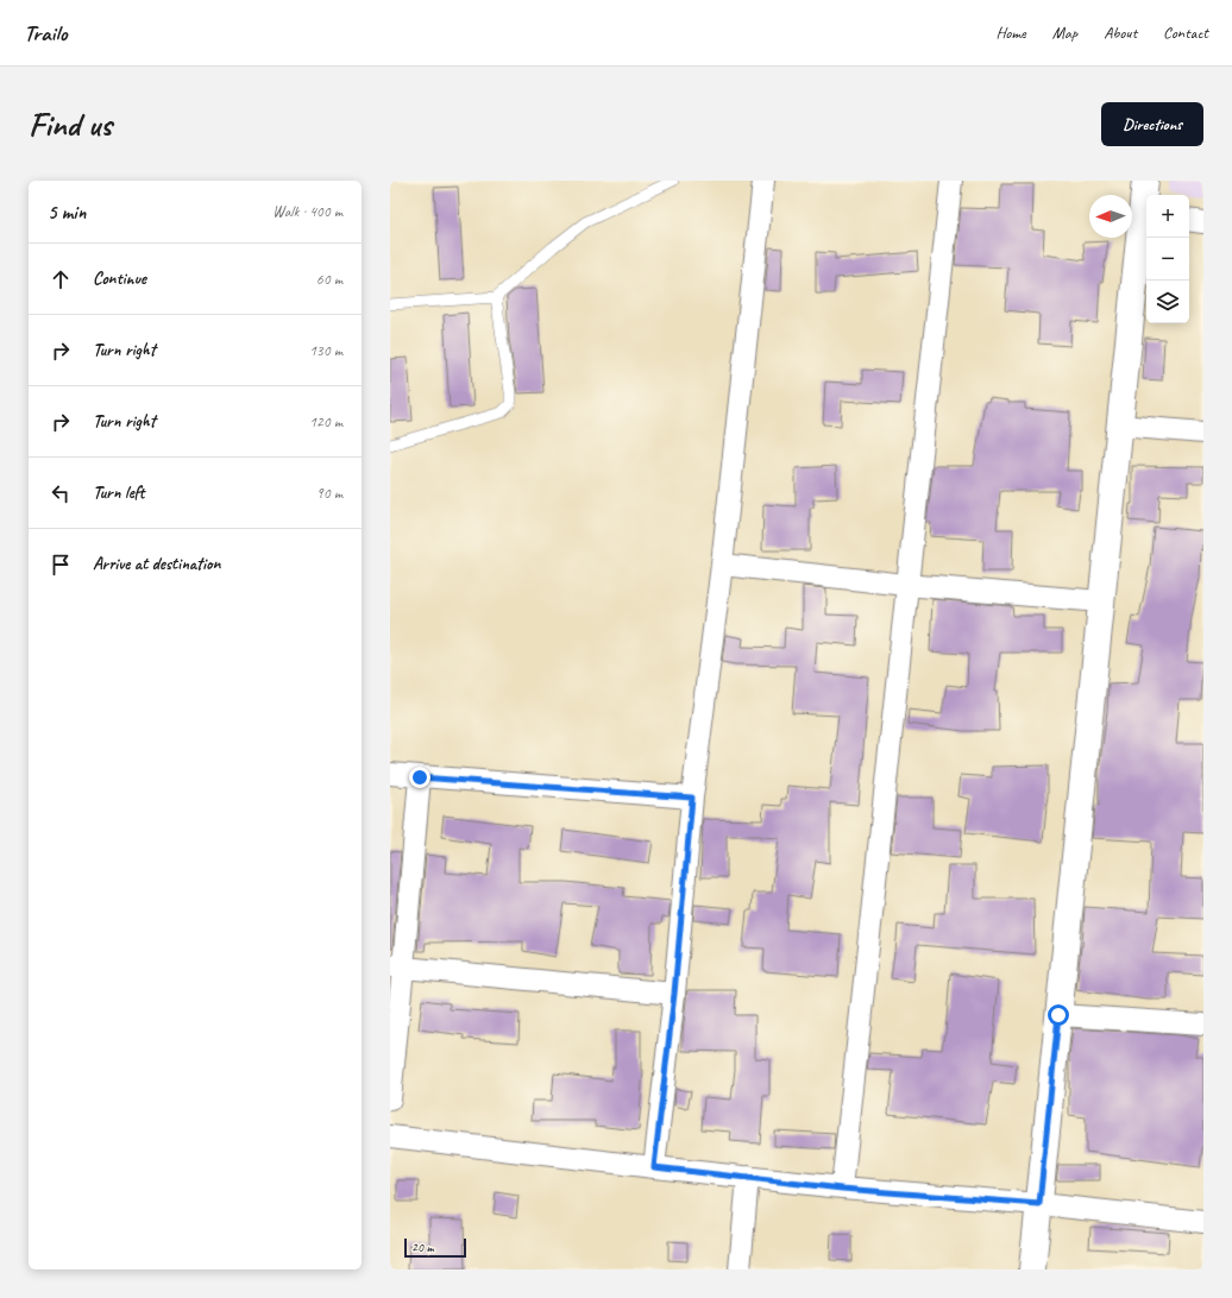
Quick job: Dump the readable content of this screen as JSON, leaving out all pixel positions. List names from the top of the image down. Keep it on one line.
{"scale_bar":"20 m","north":"left","page":{"header":"Trailo","nav":["Home","Map","About","Contact"],"buttons":"Directions","title":"Find us","heading":["5 min","Walk · 400 m"],"map_buttons":["+","−"],"list":[["Continue","60 m"],["Turn right","130 m"],["Turn right","120 m"],["Turn left","90 m"],"Arrive at destination"],"scale":"20 m"}}
